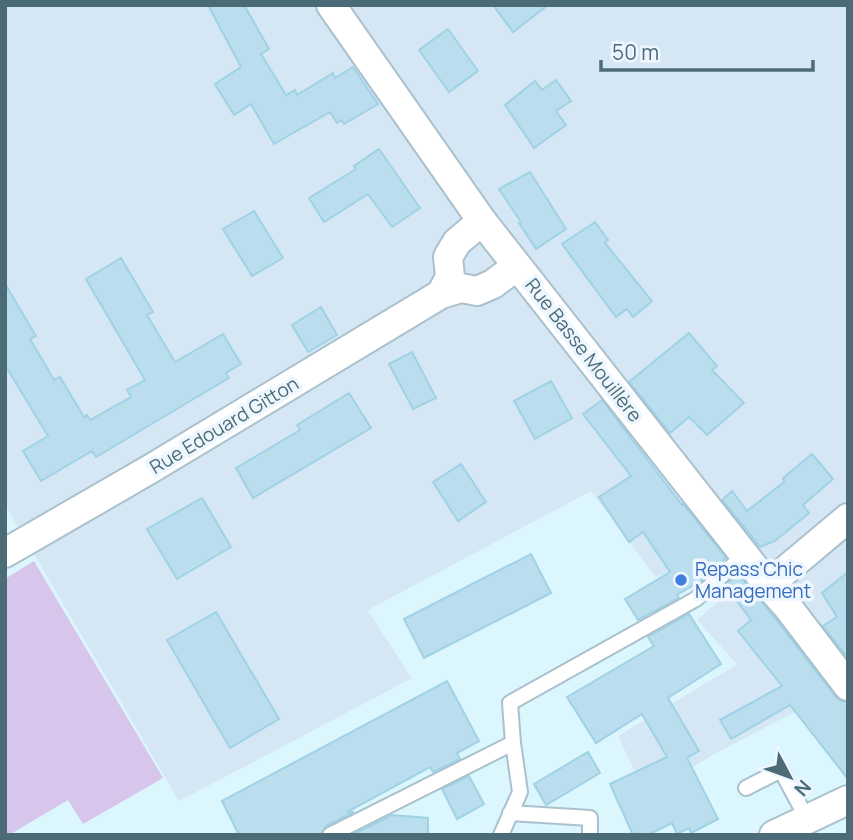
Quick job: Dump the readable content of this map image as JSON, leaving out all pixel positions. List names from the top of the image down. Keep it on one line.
{"streets":{"street":["Rue Basse Mouillère","Rue Edouard Gitton"]},"crossings":[["Rue Basse Mouillère","Rue Edouard Gitton"]],"places":["Repass'Chic Management"],"scale_bar":"50 m","north":"bottom right"}
